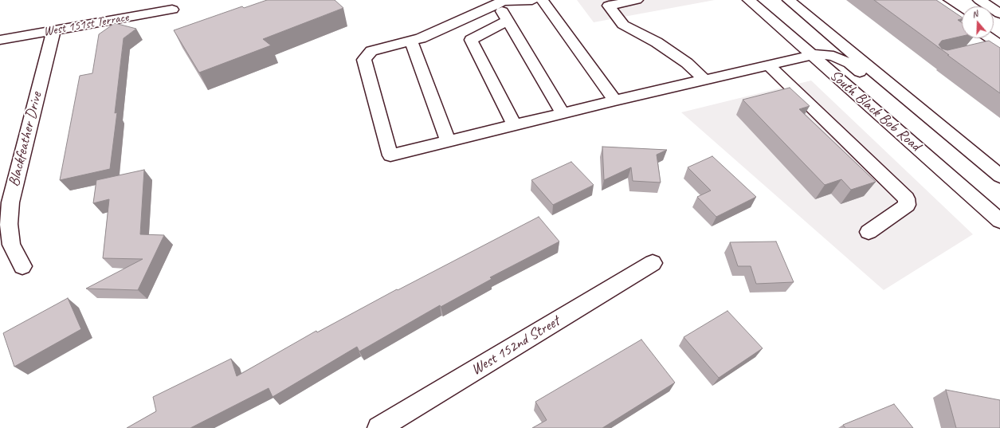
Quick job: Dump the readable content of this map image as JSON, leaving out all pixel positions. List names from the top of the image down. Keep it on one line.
{"streets":{"main road":["West 151st Terrace","South Black Bob Road","Blackfeather Drive","West 152nd Street"]},"crossings":[["West 151st Terrace","Blackfeather Drive"]],"north":"top"}
